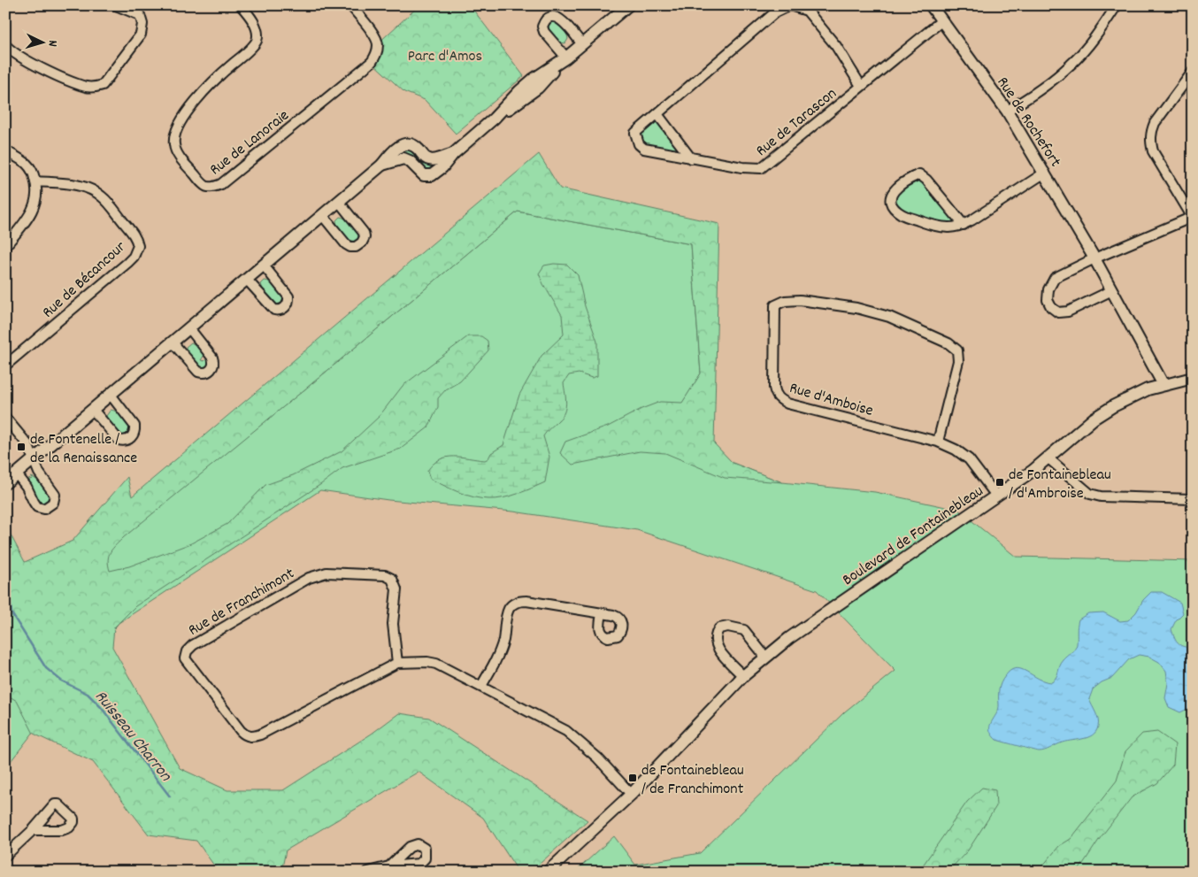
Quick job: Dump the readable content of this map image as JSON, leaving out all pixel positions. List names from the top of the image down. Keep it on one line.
{"streets":{"street":["Rue de Tarascon","Rue de Rochefort","Rue de Lanoraie","Rue de Bécancour","Rue d'Amboise","Boulevard de Fontainebleau","Rue de Franchimont"]},"crossings":[["Rue de Tarascon","Rue de Rochefort"],["Rue de Rochefort","Boulevard de Fontainebleau"],["Rue d'Amboise","Boulevard de Fontainebleau"],["Boulevard de Fontainebleau","Rue de Franchimont"]],"water":["Ruisseau Charron"],"parks":["Parc d'Amos"],"places":{"transit":["de Fontenelle / de la Renaissance","de Fontainebleau / d'Ambroise","de Fontainebleau / de Franchimont"]},"north":"right"}
